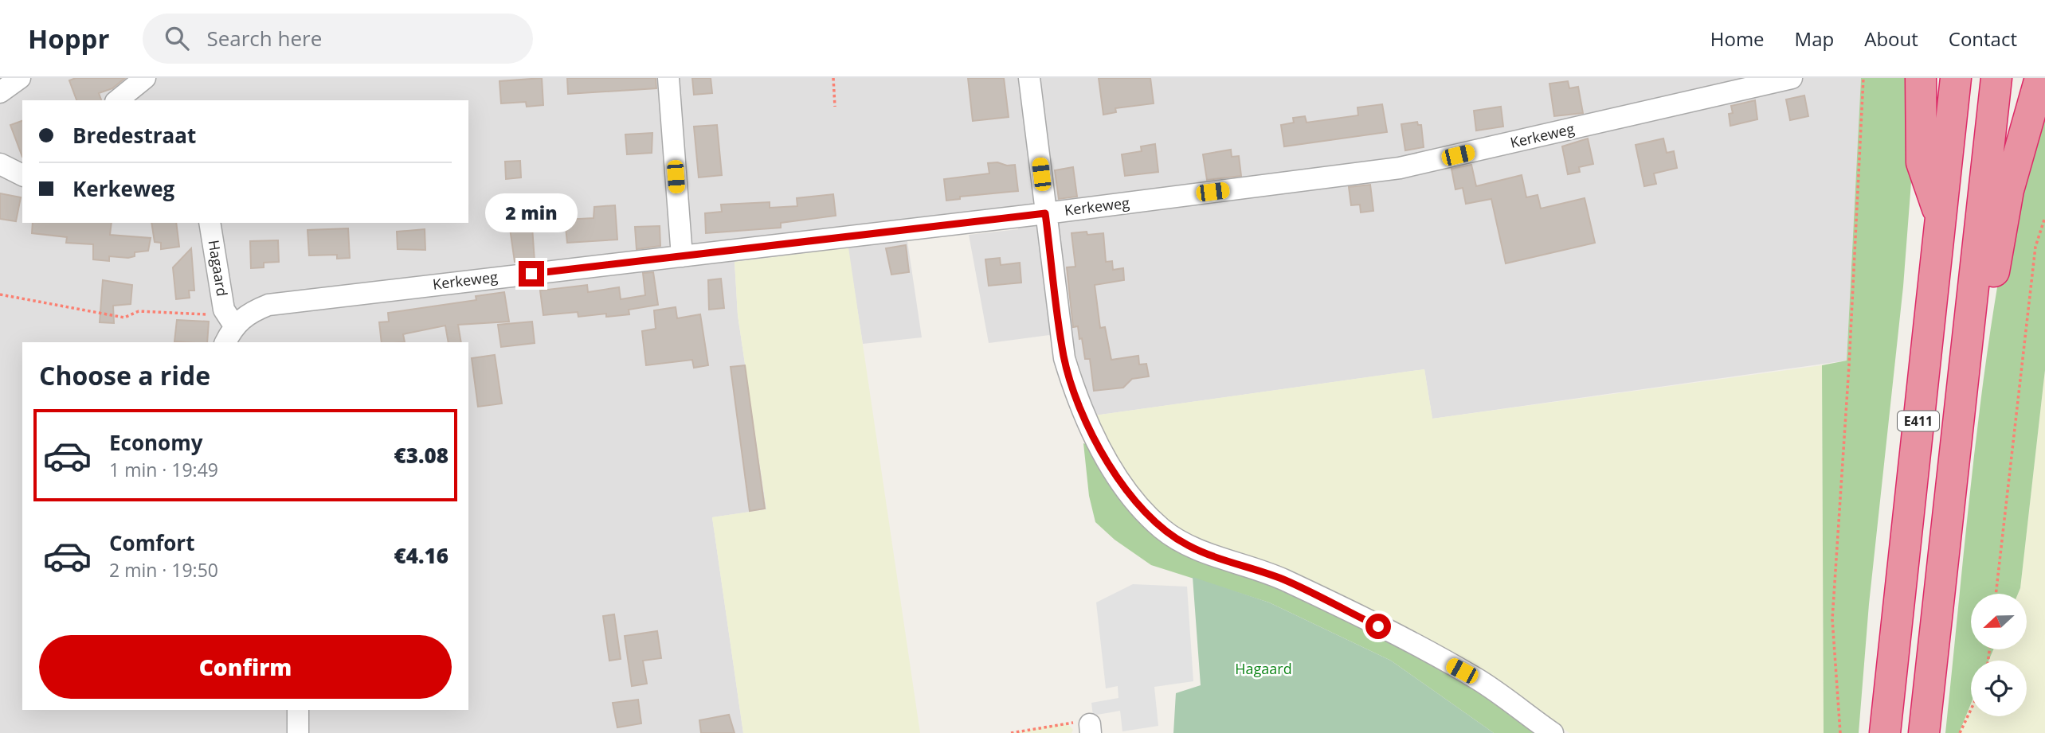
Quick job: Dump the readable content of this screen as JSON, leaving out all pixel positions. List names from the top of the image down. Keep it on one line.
{"streets":{"highway":["E411"],"street":["Kerkeweg","Hagaard"]},"crossings":[["Kerkeweg","Hagaard"]],"parks":["Hagaard"],"north":"left","page":{"header":"Hoppr","search":"Search here","nav":["Home","Map","About","Contact"],"banner":["Bredestraat","Kerkeweg"],"bubble":"2 min","heading":"Choose a ride","list":[{"name":"Economy","note":"1 min · 19:49","value":"€3.08"},{"name":"Comfort","note":"2 min · 19:50","value":"€4.16"}],"buttons":"Confirm"}}
